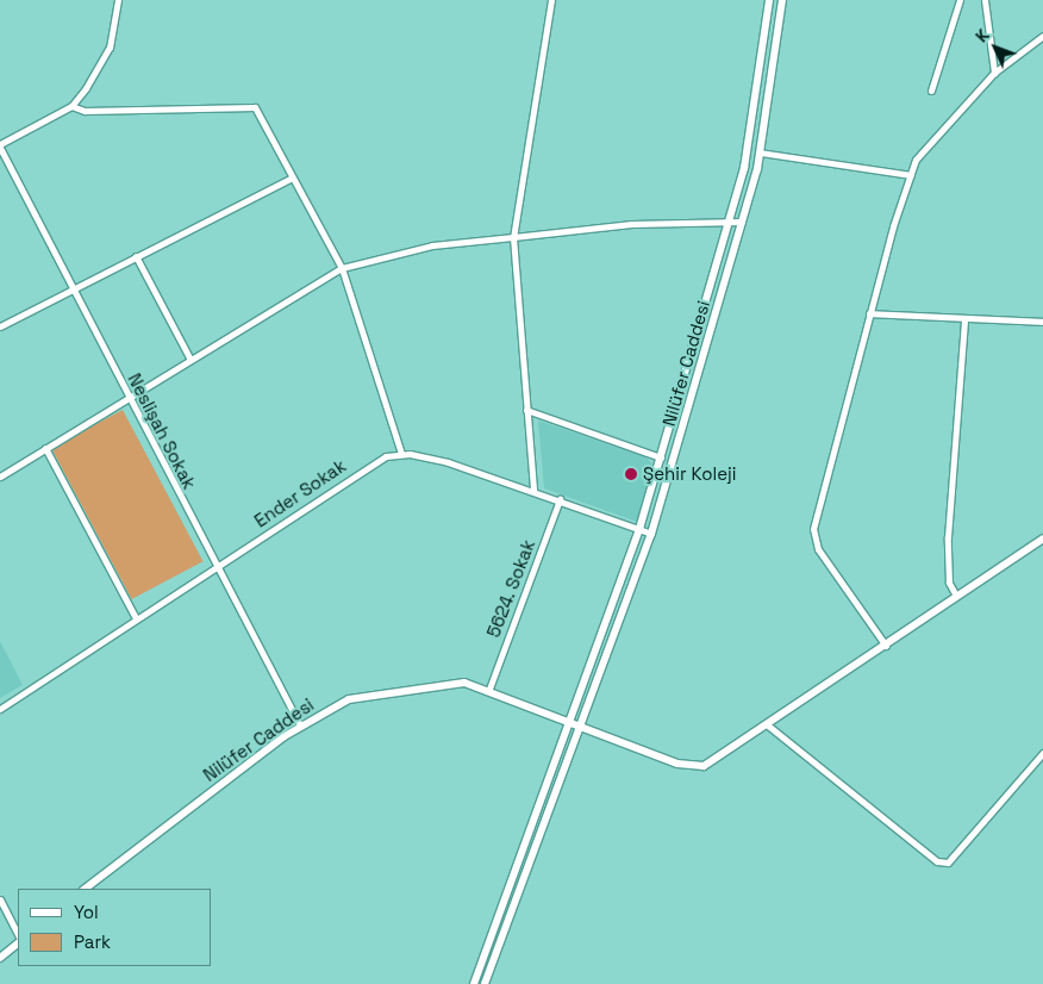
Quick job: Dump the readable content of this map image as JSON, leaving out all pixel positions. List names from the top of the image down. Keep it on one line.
{"streets":{"street":["Nilüfer Caddesi","Neslişah Sokak","Ender Sokak","5624. Sokak"]},"crossings":[["Nilüfer Caddesi","Neslişah Sokak"],["Nilüfer Caddesi","Ender Sokak"],["Nilüfer Caddesi","5624. Sokak"],["Neslişah Sokak","Ender Sokak"],["Ender Sokak","5624. Sokak"]],"places":["Şehir Koleji"],"legend":["Yol","Park"],"north":"top left"}
